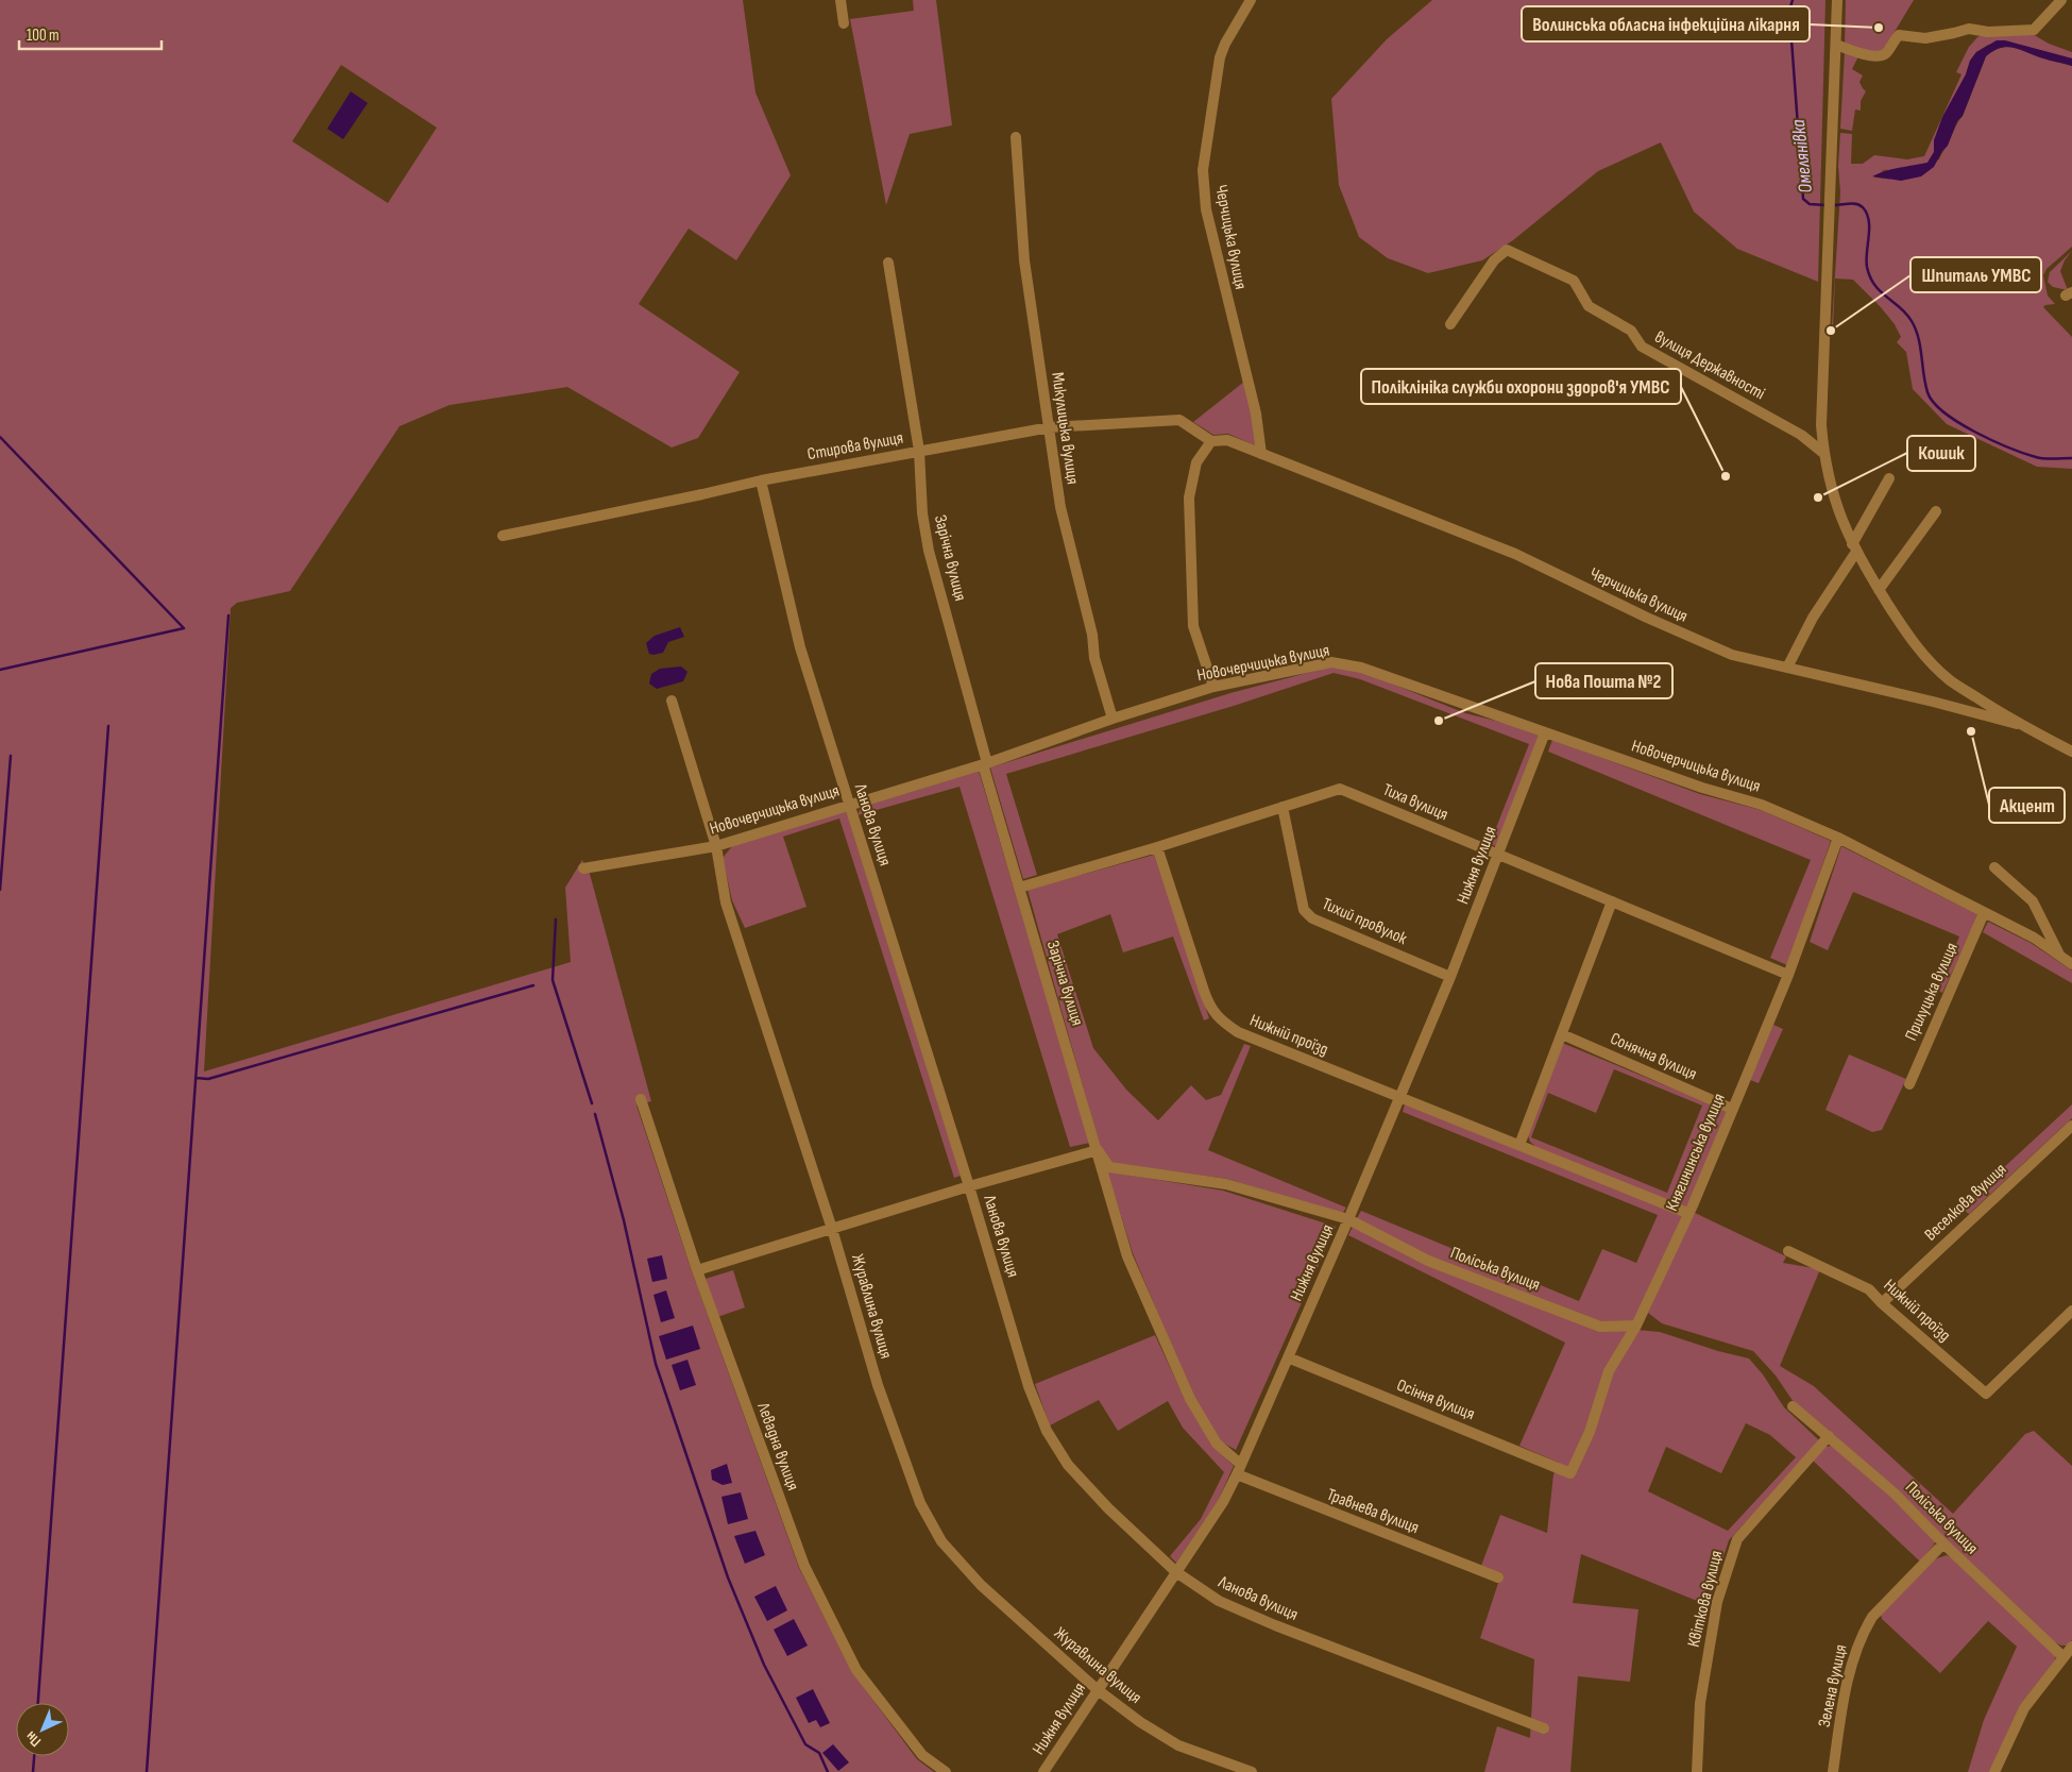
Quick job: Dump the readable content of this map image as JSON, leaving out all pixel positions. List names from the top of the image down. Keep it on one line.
{"streets":{"street":["Черчицька вулиця","вулиця Державності","Микулицька вулиця","Стирова вулиця","Зарічна вулиця","Новочерчицька вулиця","Тиха вулиця","Ланова вулиця","Нижня вулиця","Тихий провулок","Прилуцька вулиця","Нижній проїзд","Сонячна вулиця","Княгининська вулиця","Веселкова вулиця","Поліська вулиця","Журавлина вулиця","Осіння вулиця","Левадна вулиця","Травнева вулиця","Квіткова вулиця","Зелена вулиця"]},"crossings":[["Черчицька вулиця","Стирова вулиця"],["Микулицька вулиця","Стирова вулиця"],["Микулицька вулиця","Новочерчицька вулиця"],["Стирова вулиця","Зарічна вулиця"],["Стирова вулиця","Ланова вулиця"],["Зарічна вулиця","Новочерчицька вулиця"],["Зарічна вулиця","Тиха вулиця"],["Зарічна вулиця","Нижня вулиця"],["Зарічна вулиця","Поліська вулиця"],["Новочерчицька вулиця","Ланова вулиця"],["Новочерчицька вулиця","Нижня вулиця"],["Новочерчицька вулиця","Прилуцька вулиця"],["Новочерчицька вулиця","Княгининська вулиця"],["Новочерчицька вулиця","Журавлина вулиця"],["Тиха вулиця","Нижня вулиця"],["Тиха вулиця","Тихий провулок"],["Тиха вулиця","Нижній проїзд"],["Тиха вулиця","Княгининська вулиця"],["Ланова вулиця","Нижня вулиця"],["Нижня вулиця","Тихий провулок"],["Нижня вулиця","Нижній проїзд"],["Нижня вулиця","Поліська вулиця"],["Нижня вулиця","Журавлина вулиця"],["Нижня вулиця","Осіння вулиця"],["Нижня вулиця","Травнева вулиця"],["Нижній проїзд","Княгининська вулиця"],["Нижній проїзд","Веселкова вулиця"],["Сонячна вулиця","Княгининська вулиця"],["Княгининська вулиця","Поліська вулиця"],["Княгининська вулиця","Осіння вулиця"],["Поліська вулиця","Квіткова вулиця"],["Поліська вулиця","Зелена вулиця"]],"water":["Омелянівка"],"places":["Волинська обласна інфекційна лікарня","Шпиталь УМВС","Поліклініка служби охорони здоров'я УМВС","Кошик","Нова Пошта №2","Акцент"],"scale_bar":"100 m","north":"bottom left"}
